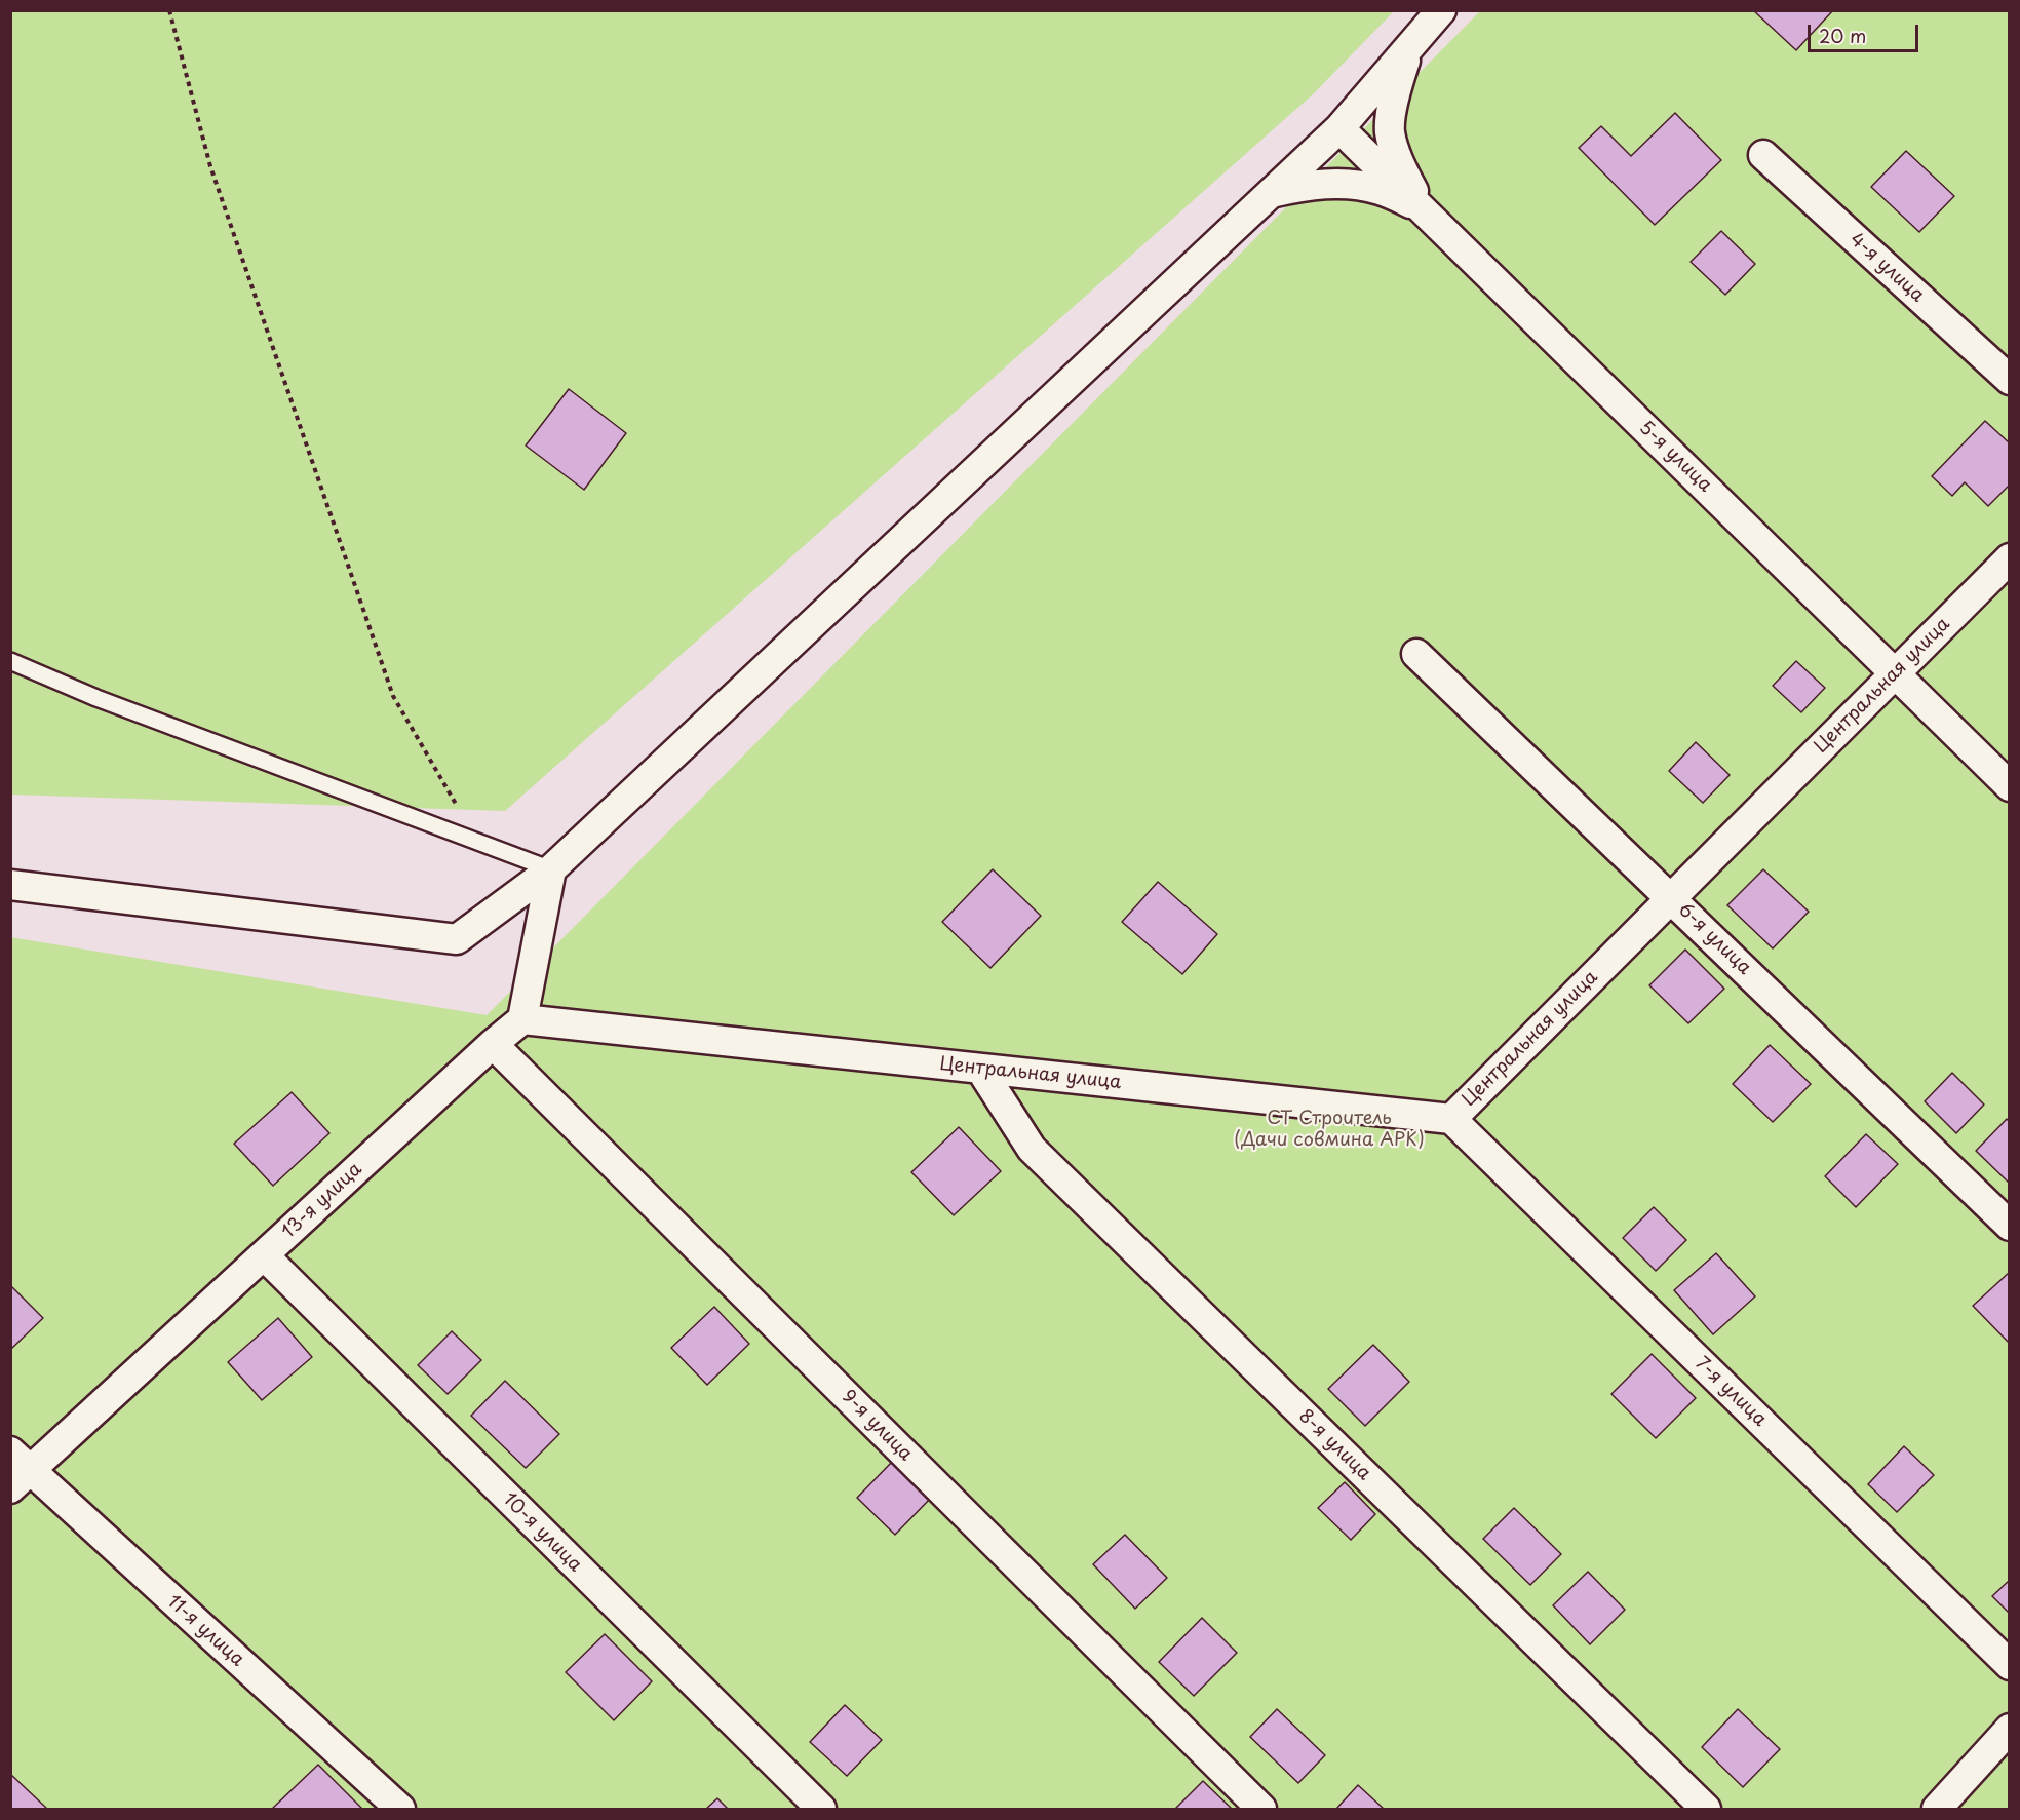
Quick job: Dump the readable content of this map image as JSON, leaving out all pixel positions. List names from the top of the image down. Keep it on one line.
{"streets":{"street":["4-я улица","5-я улица","Центральная улица","6-я улица","13-я улица","7-я улица","9-я улица","8-я улица","10-я улица","11-я улица"]},"crossings":[["5-я улица","Центральная улица"],["Центральная улица","6-я улица"],["Центральная улица","13-я улица"],["Центральная улица","7-я улица"],["Центральная улица","8-я улица"],["13-я улица","9-я улица"],["13-я улица","10-я улица"],["13-я улица","11-я улица"]],"parks":["СТ Строитель (Дачи совмина АРК)"],"scale_bar":"20 m"}
